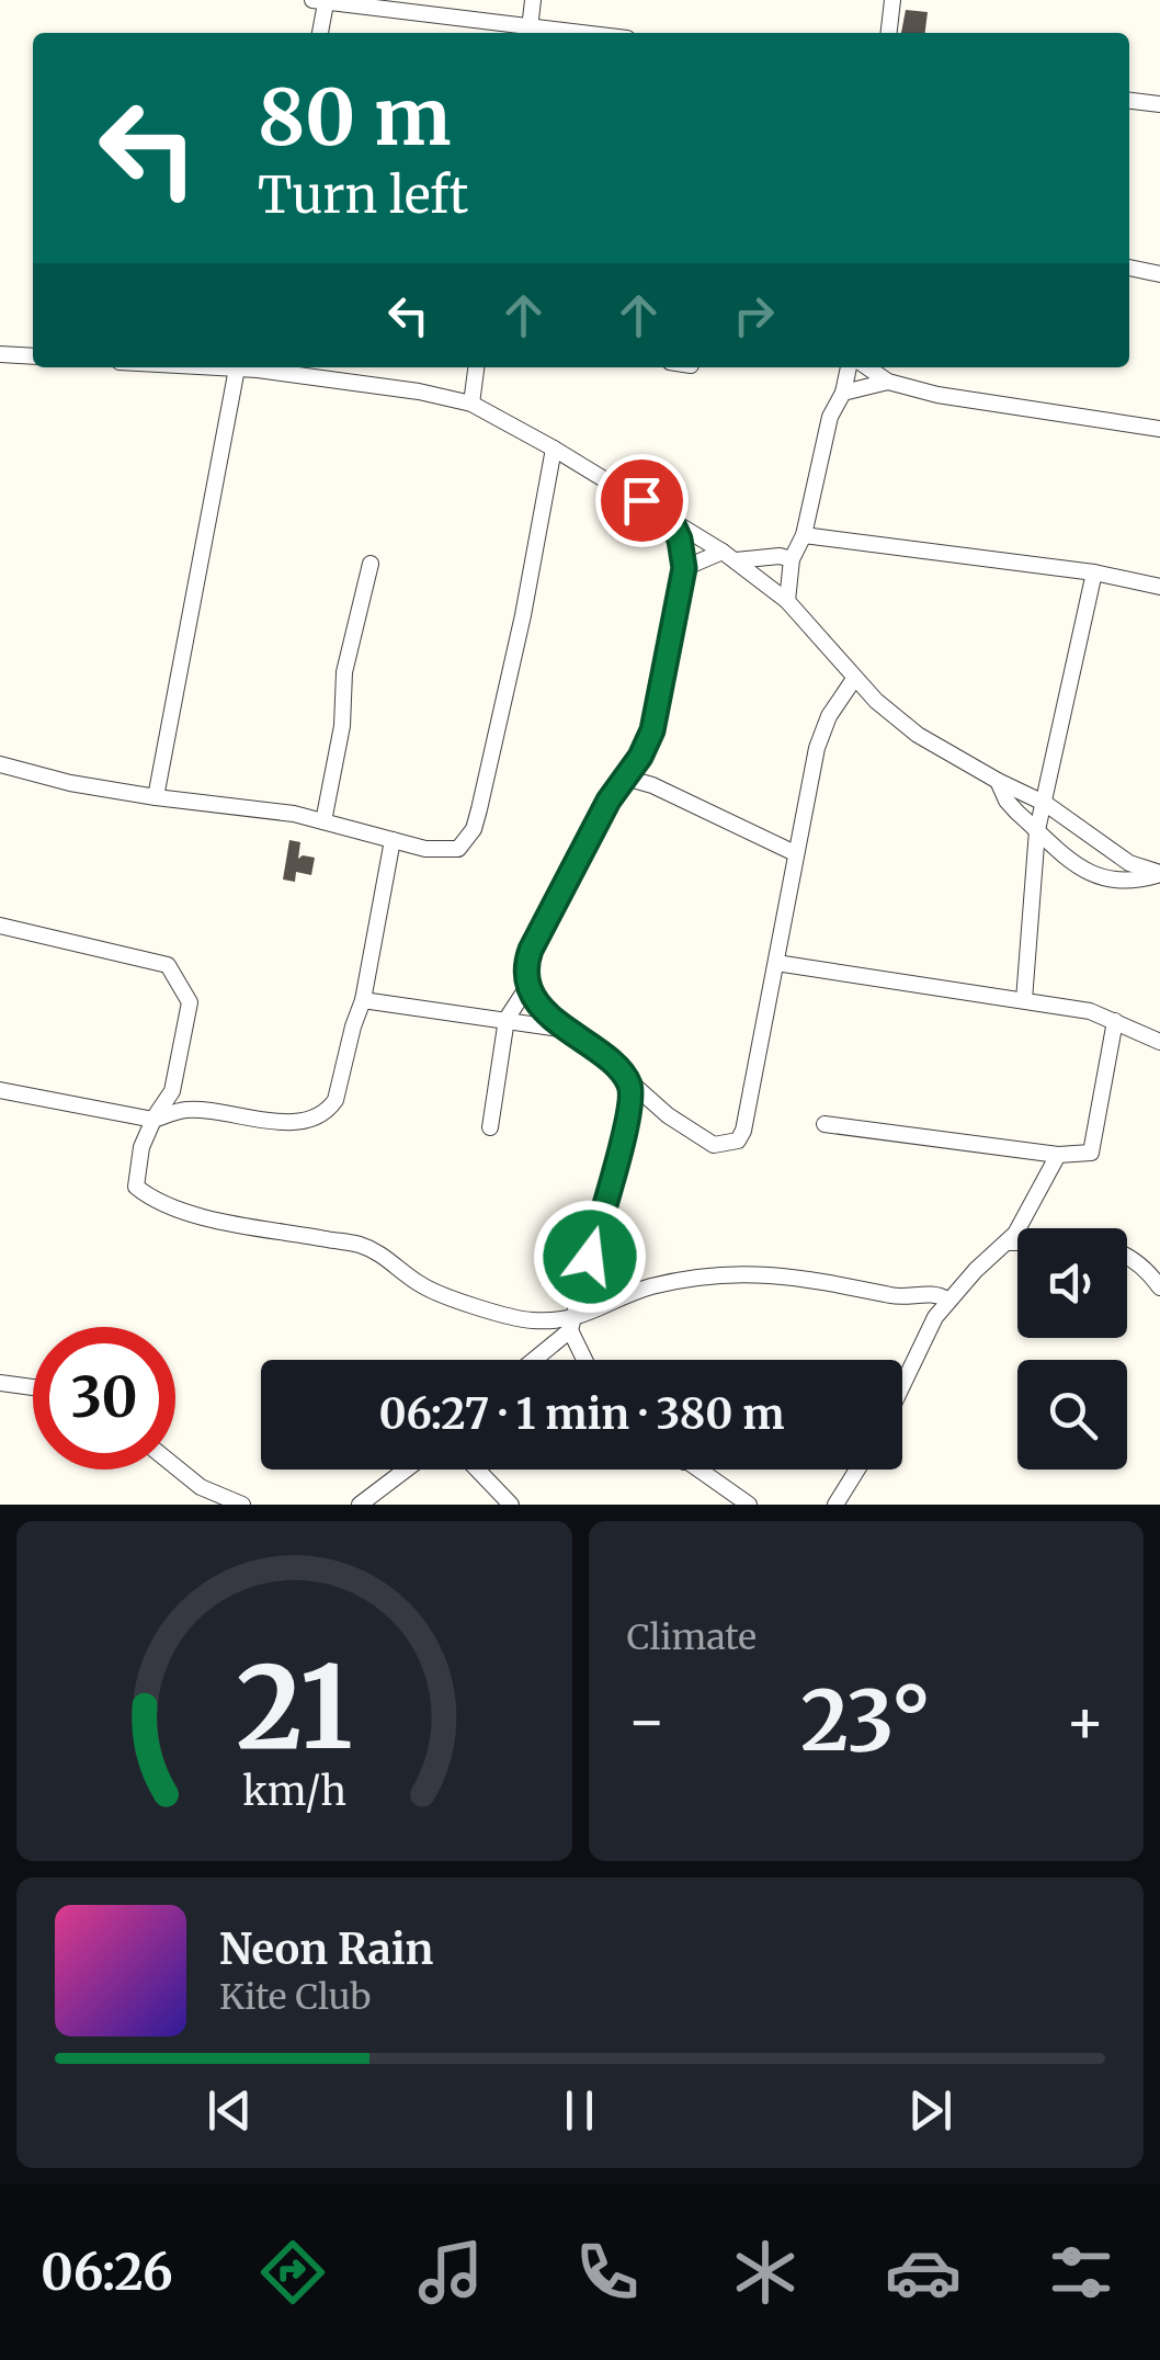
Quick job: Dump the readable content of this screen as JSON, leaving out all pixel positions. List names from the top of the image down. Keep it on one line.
{"page":{"turn":["80 m","Turn left"],"limit":"30","trip":"06:27 · 1 min · 380 m","tile":"Climate","heat":["−","23°","+"],"song":["Neon Rain","Kite Club"],"tabs":"06:26","gauge":["21","km/h"]}}
